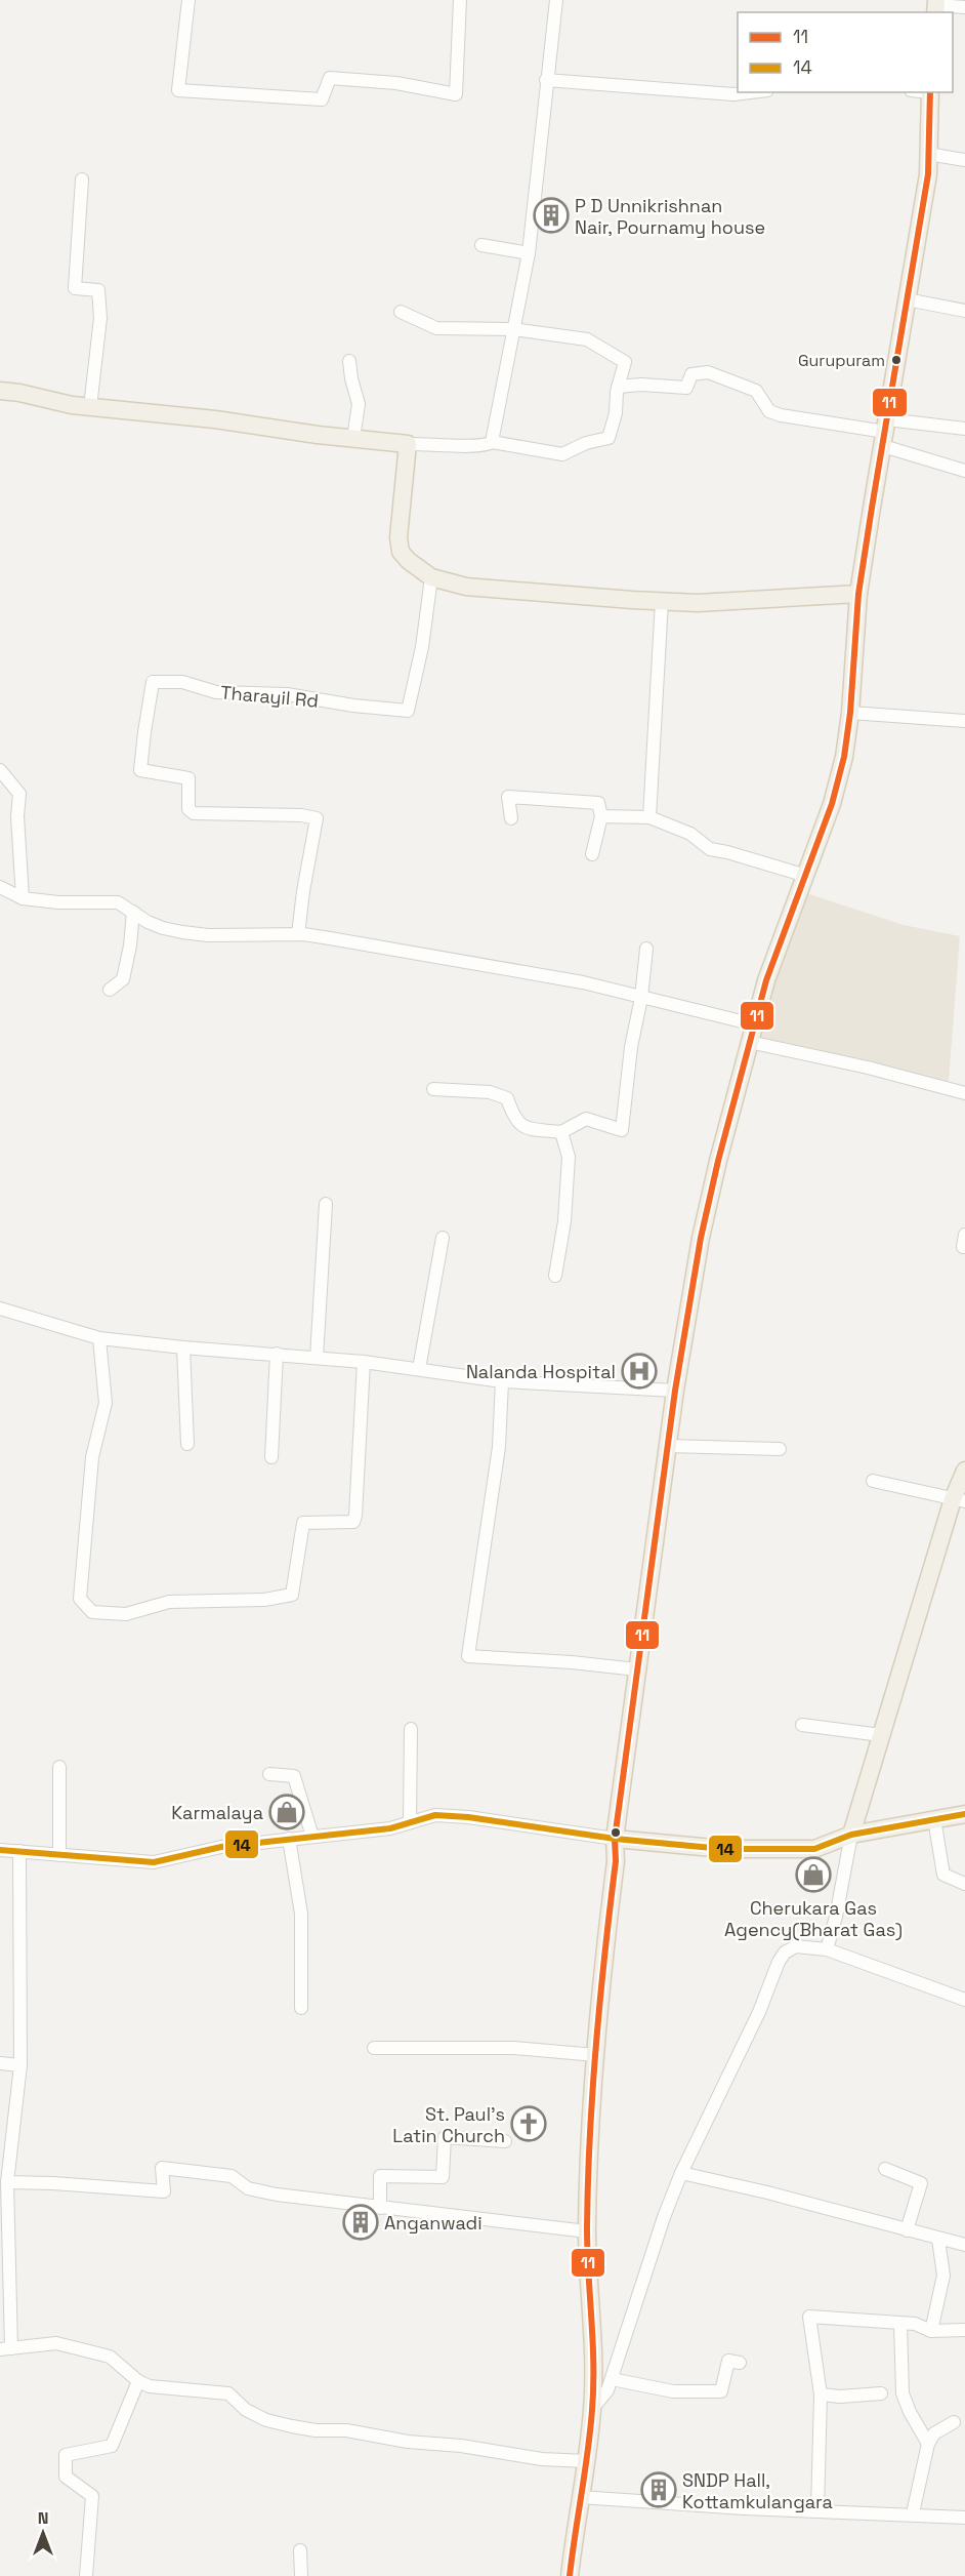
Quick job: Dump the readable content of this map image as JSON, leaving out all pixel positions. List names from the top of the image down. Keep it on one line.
{"streets":{"street":["Tharayil Rd"]},"places":{"building":["P D Unnikrishnan Nair, Pournamy house","Anganwadi","SNDP Hall, Kottamkulangara"],"other":["Gurupuram"],"hospital":["Nalanda Hospital"],"shop":["Karmalaya","Cherukara Gas Agency(Bharat Gas)"],"church":["St. Paul's Latin Church"]},"lines":["transit line 11","transit line 14"],"legend":["11","14"],"north":"top"}
